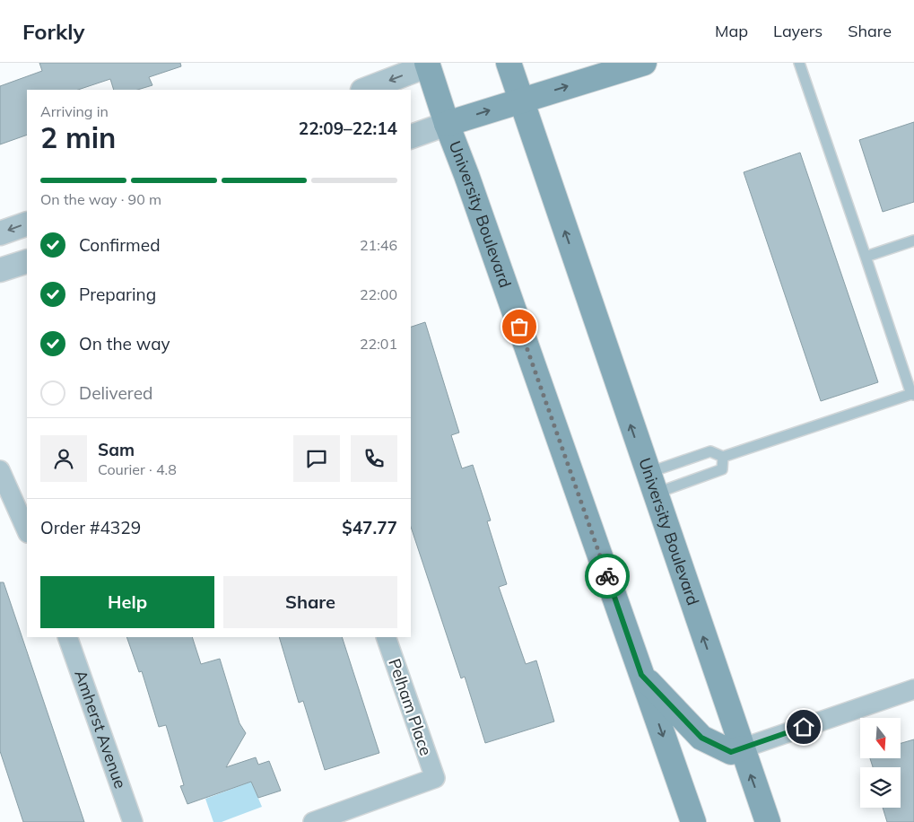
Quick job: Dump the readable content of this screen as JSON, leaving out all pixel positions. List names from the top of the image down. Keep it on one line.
{"streets":{"main road":["University Boulevard"],"street":["Pelham Place","Amherst Avenue"]},"north":"bottom","page":{"header":"Forkly","nav":["Map","Layers","Share"],"heading":["2 min","Arriving in","22:09–22:14"],"panel":["Sam","Courier · 4.8","Order #4329","$47.77"],"bar":"On the way · 90 m","list":[["Confirmed","21:46"],["Preparing","22:00"],["On the way","22:01"],"Delivered"],"buttons":["Help","Share"]}}
